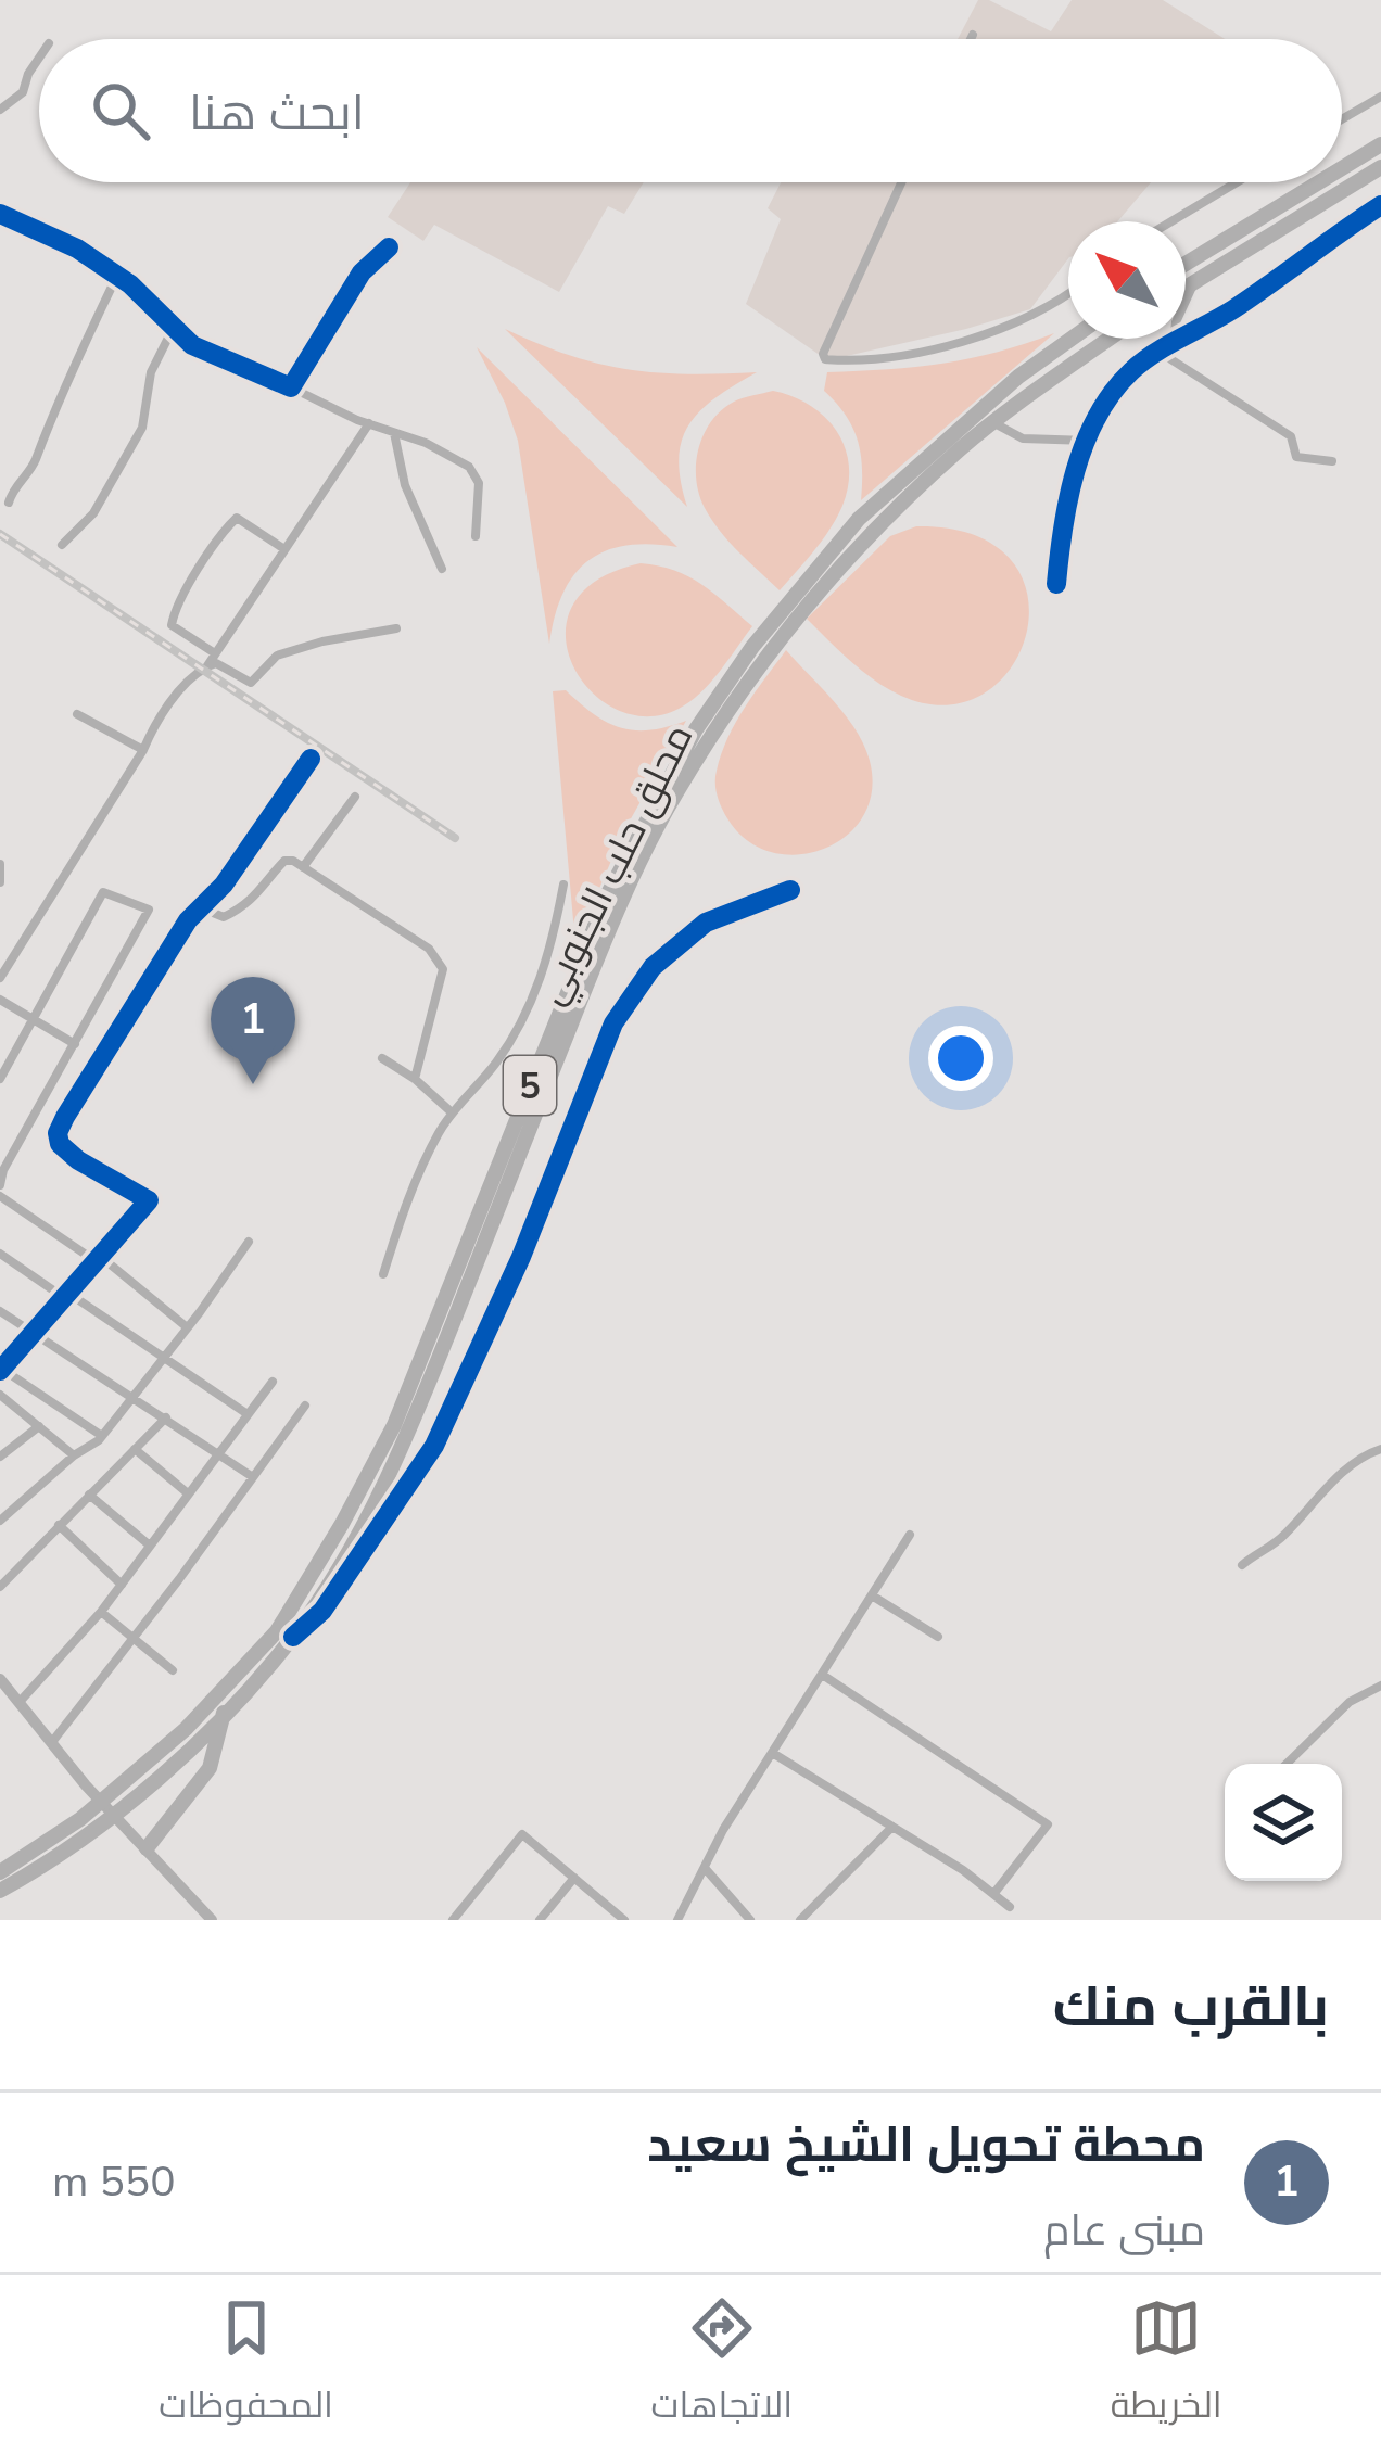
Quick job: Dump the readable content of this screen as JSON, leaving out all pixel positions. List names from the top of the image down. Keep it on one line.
{"streets":{"highway":["محلق حلب الجنوبي","5"]},"north":"top left","page":{"search":"ابحث هنا","pins":"1","heading":"بالقرب منك","list":[{"mark":"1","name":"محطة تحويل الشيخ سعيد","note":"مبنى عام","value":"550 m"}],"nav":["الخريطة","الاتجاهات","المحفوظات"]}}
